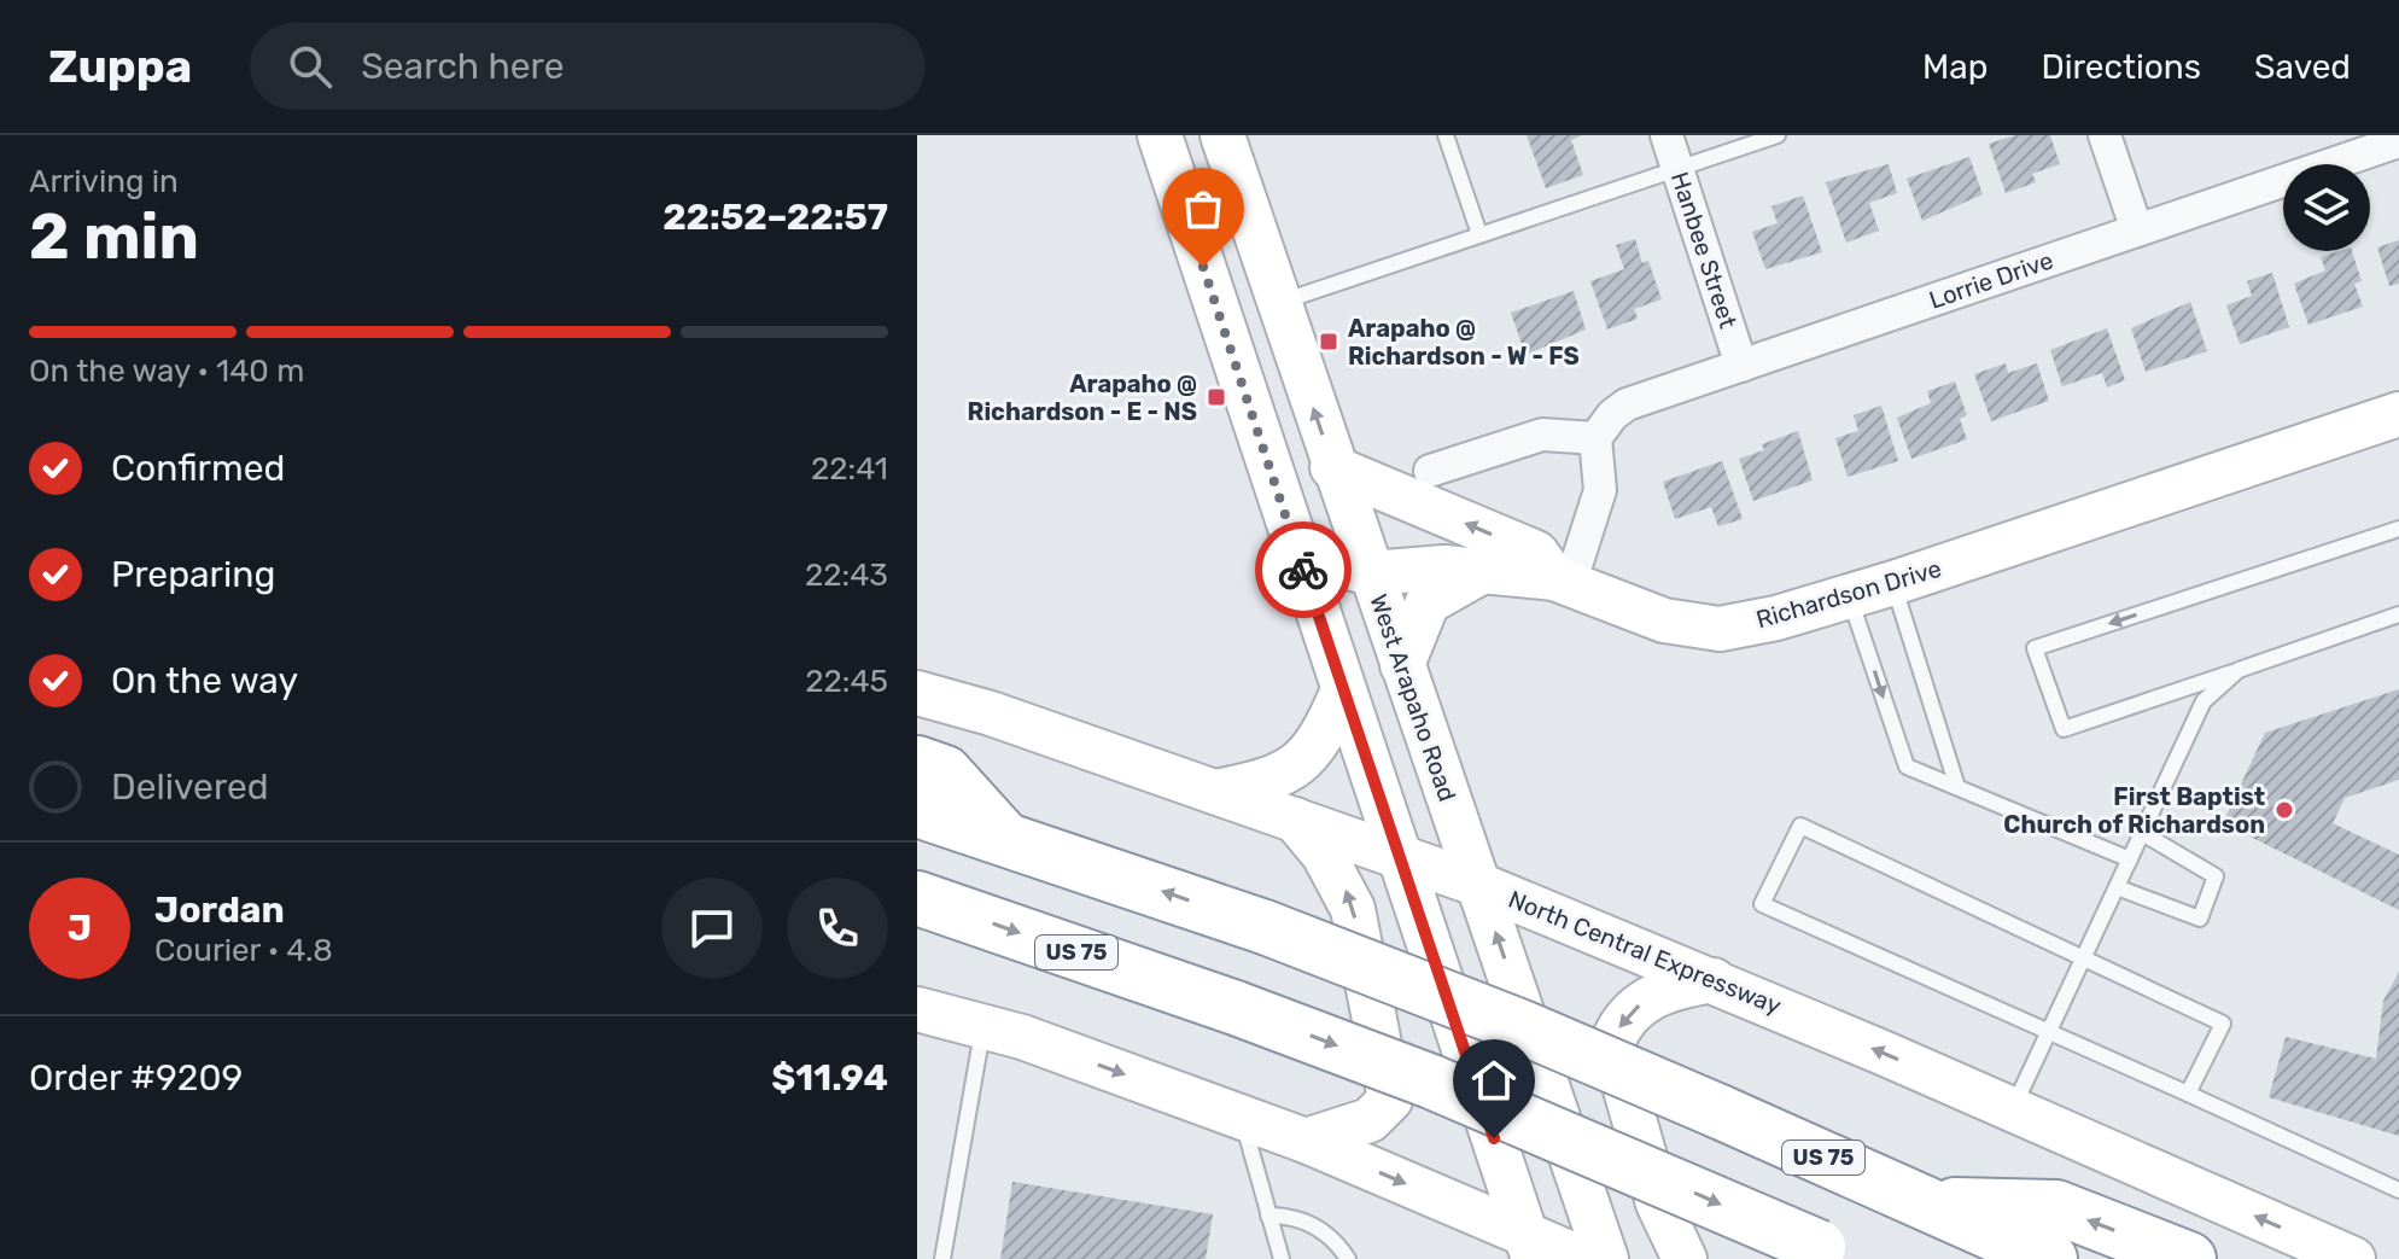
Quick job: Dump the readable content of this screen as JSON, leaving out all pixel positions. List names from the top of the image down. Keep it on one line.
{"streets":{"highway":["US 75"],"main road":["Richardson Drive","West Arapaho Road","North Central Expressway"],"street":["Hanbee Street","Lorrie Drive"]},"crossings":[["Hanbee Street","Lorrie Drive"],["Richardson Drive","West Arapaho Road"],["West Arapaho Road","North Central Expressway"]],"one_way":["North Central Expressway"],"places":{"transit":["Arapaho @ Richardson - W - FS","Arapaho @ Richardson - E - NS"],"other":["First Baptist Church of Richardson"]},"page":{"header":"Zuppa","search":"Search here","nav":["Map","Directions","Saved"],"heading":["2 min","Arriving in","22:52–22:57"],"panel":["Jordan","Courier · 4.8","Order #9209","$11.94"],"bar":"On the way · 140 m","list":[["Confirmed","22:41"],["Preparing","22:43"],["On the way","22:45"],"Delivered"],"round":"J"}}
